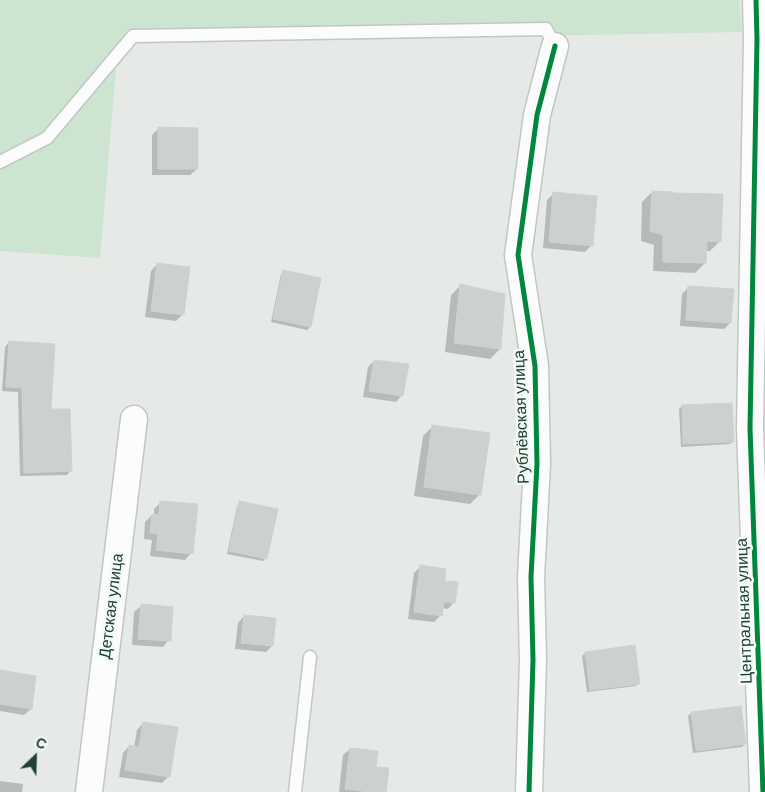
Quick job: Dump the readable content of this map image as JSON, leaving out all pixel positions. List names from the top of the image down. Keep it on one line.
{"streets":{"street":["Рублёвская улица","Детская улица","Центральная улица"]},"north":"top right"}
